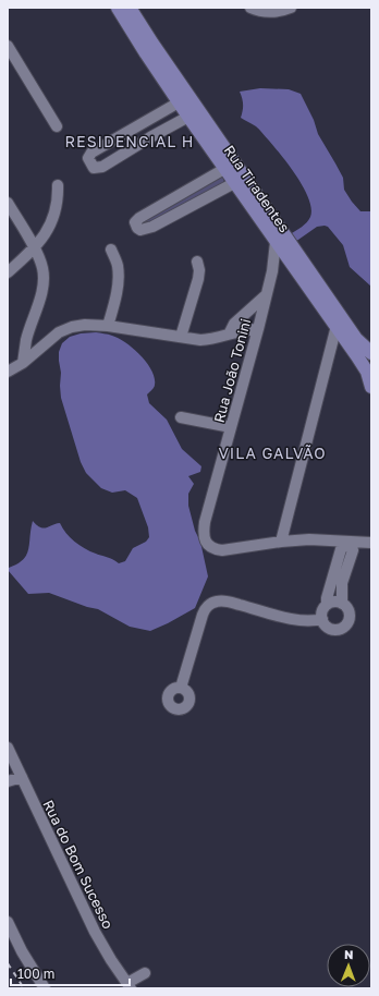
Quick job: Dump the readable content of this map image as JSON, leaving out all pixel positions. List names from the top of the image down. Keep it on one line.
{"streets":{"main road":["Rua Tiradentes"],"street":["Rua João Tonini","Rua do Bom Sucesso"]},"crossings":[["Rua Tiradentes","Rua João Tonini"]],"districts":["RESIDENCIAL H","VILA GALVÃO"],"scale_bar":"100 m","north":"top"}
